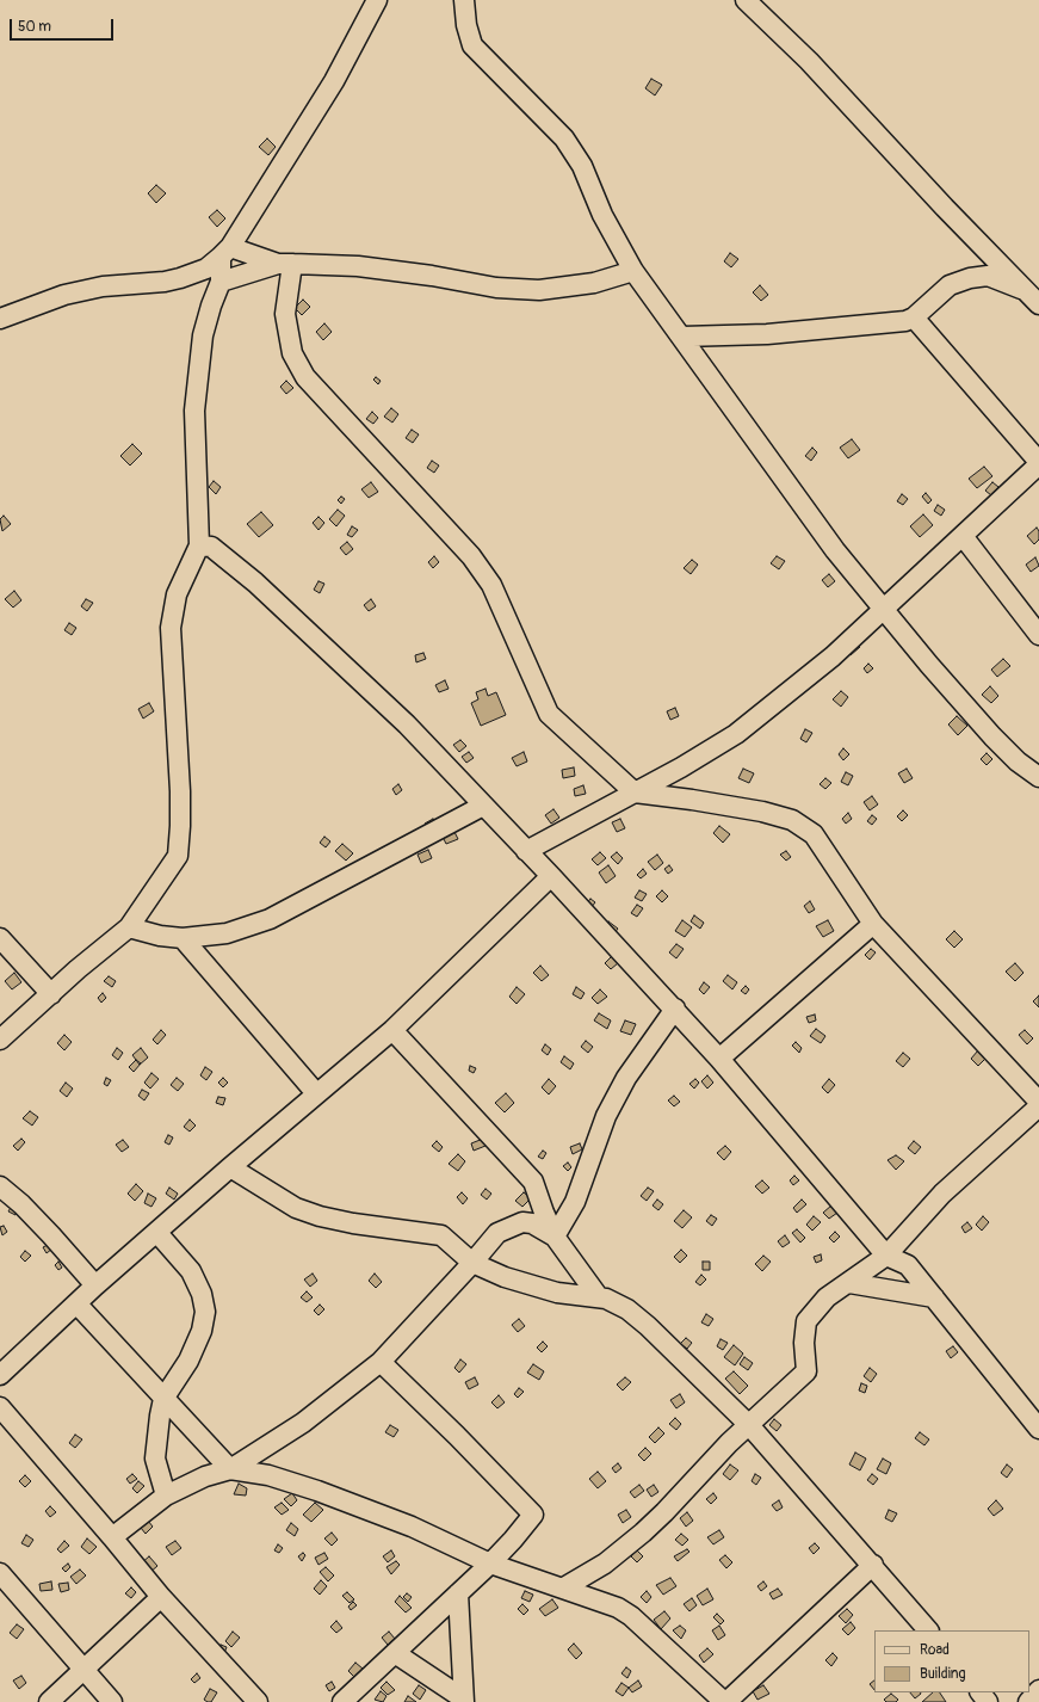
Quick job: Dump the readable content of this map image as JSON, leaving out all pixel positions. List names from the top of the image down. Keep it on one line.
{"legend":["Road","Building"],"scale_bar":"50 m"}
